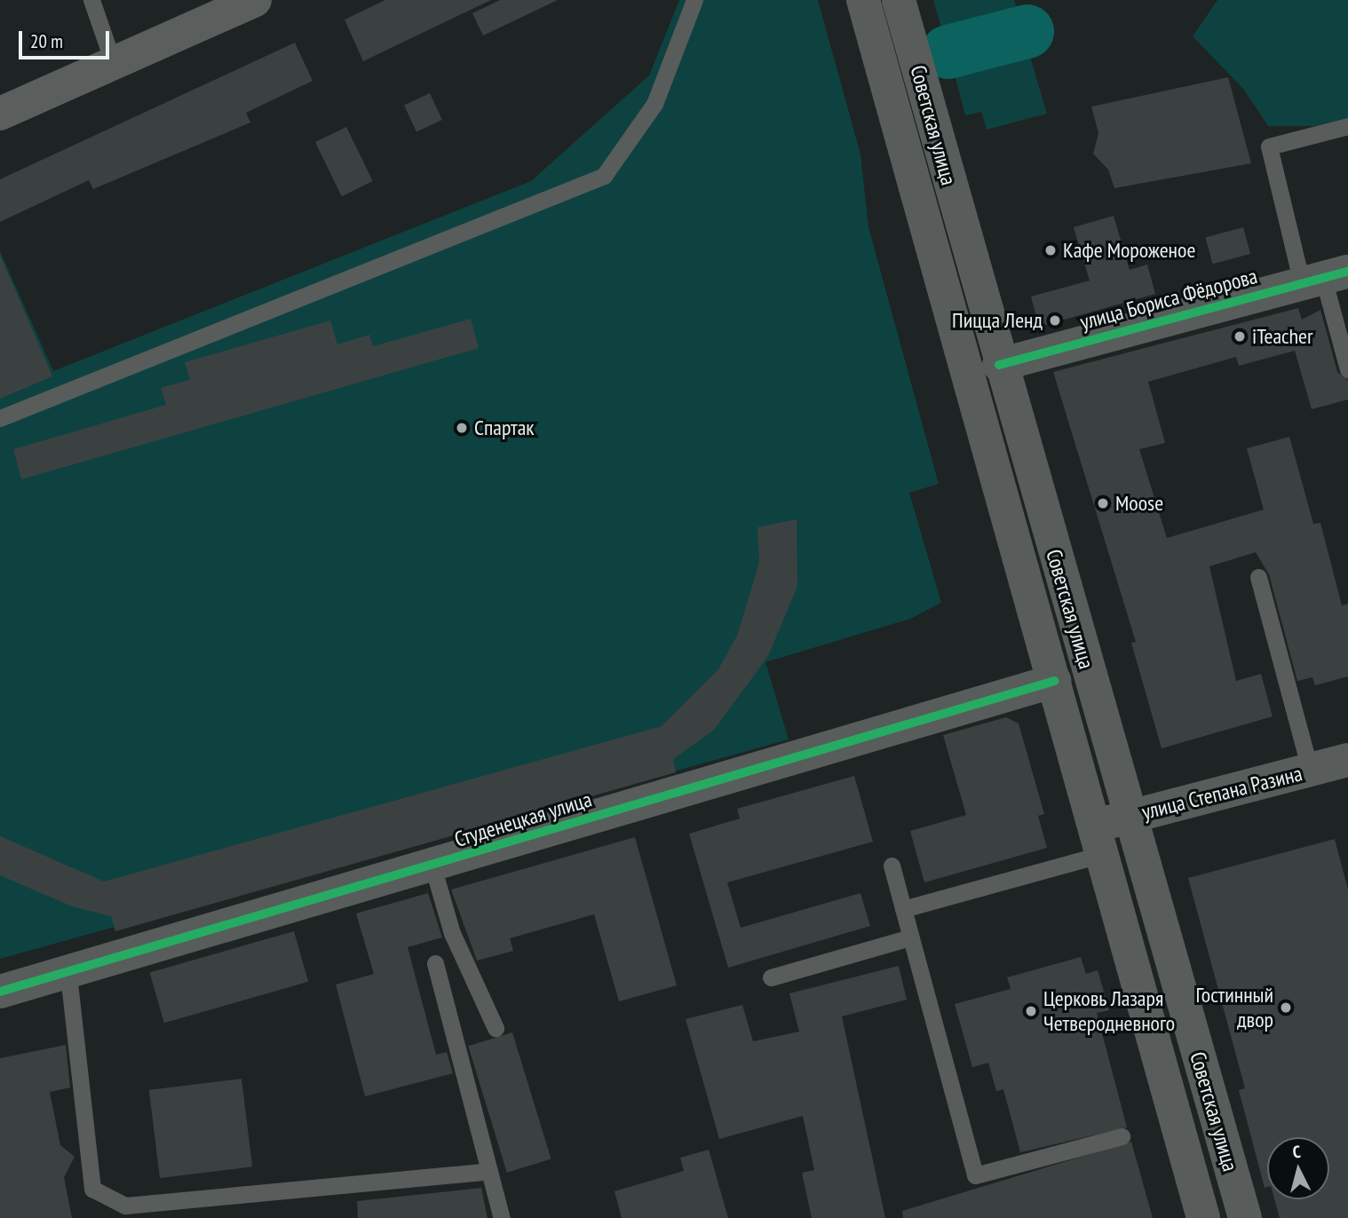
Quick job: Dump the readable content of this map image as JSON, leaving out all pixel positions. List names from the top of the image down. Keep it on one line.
{"streets":{"main road":["Советская улица","улица Степана Разина"],"street":["улица Бориса Фёдорова","Студенецкая улица"]},"crossings":[["Советская улица","улица Бориса Фёдорова"],["Советская улица","улица Степана Разина"],["Советская улица","Студенецкая улица"]],"places":["Кафе Мороженое","Пицца Ленд","iTeacher","Спартак","Moose","Гостинный двор","Церковь Лазаря Четверодневного"],"scale_bar":"20 m","north":"top"}
